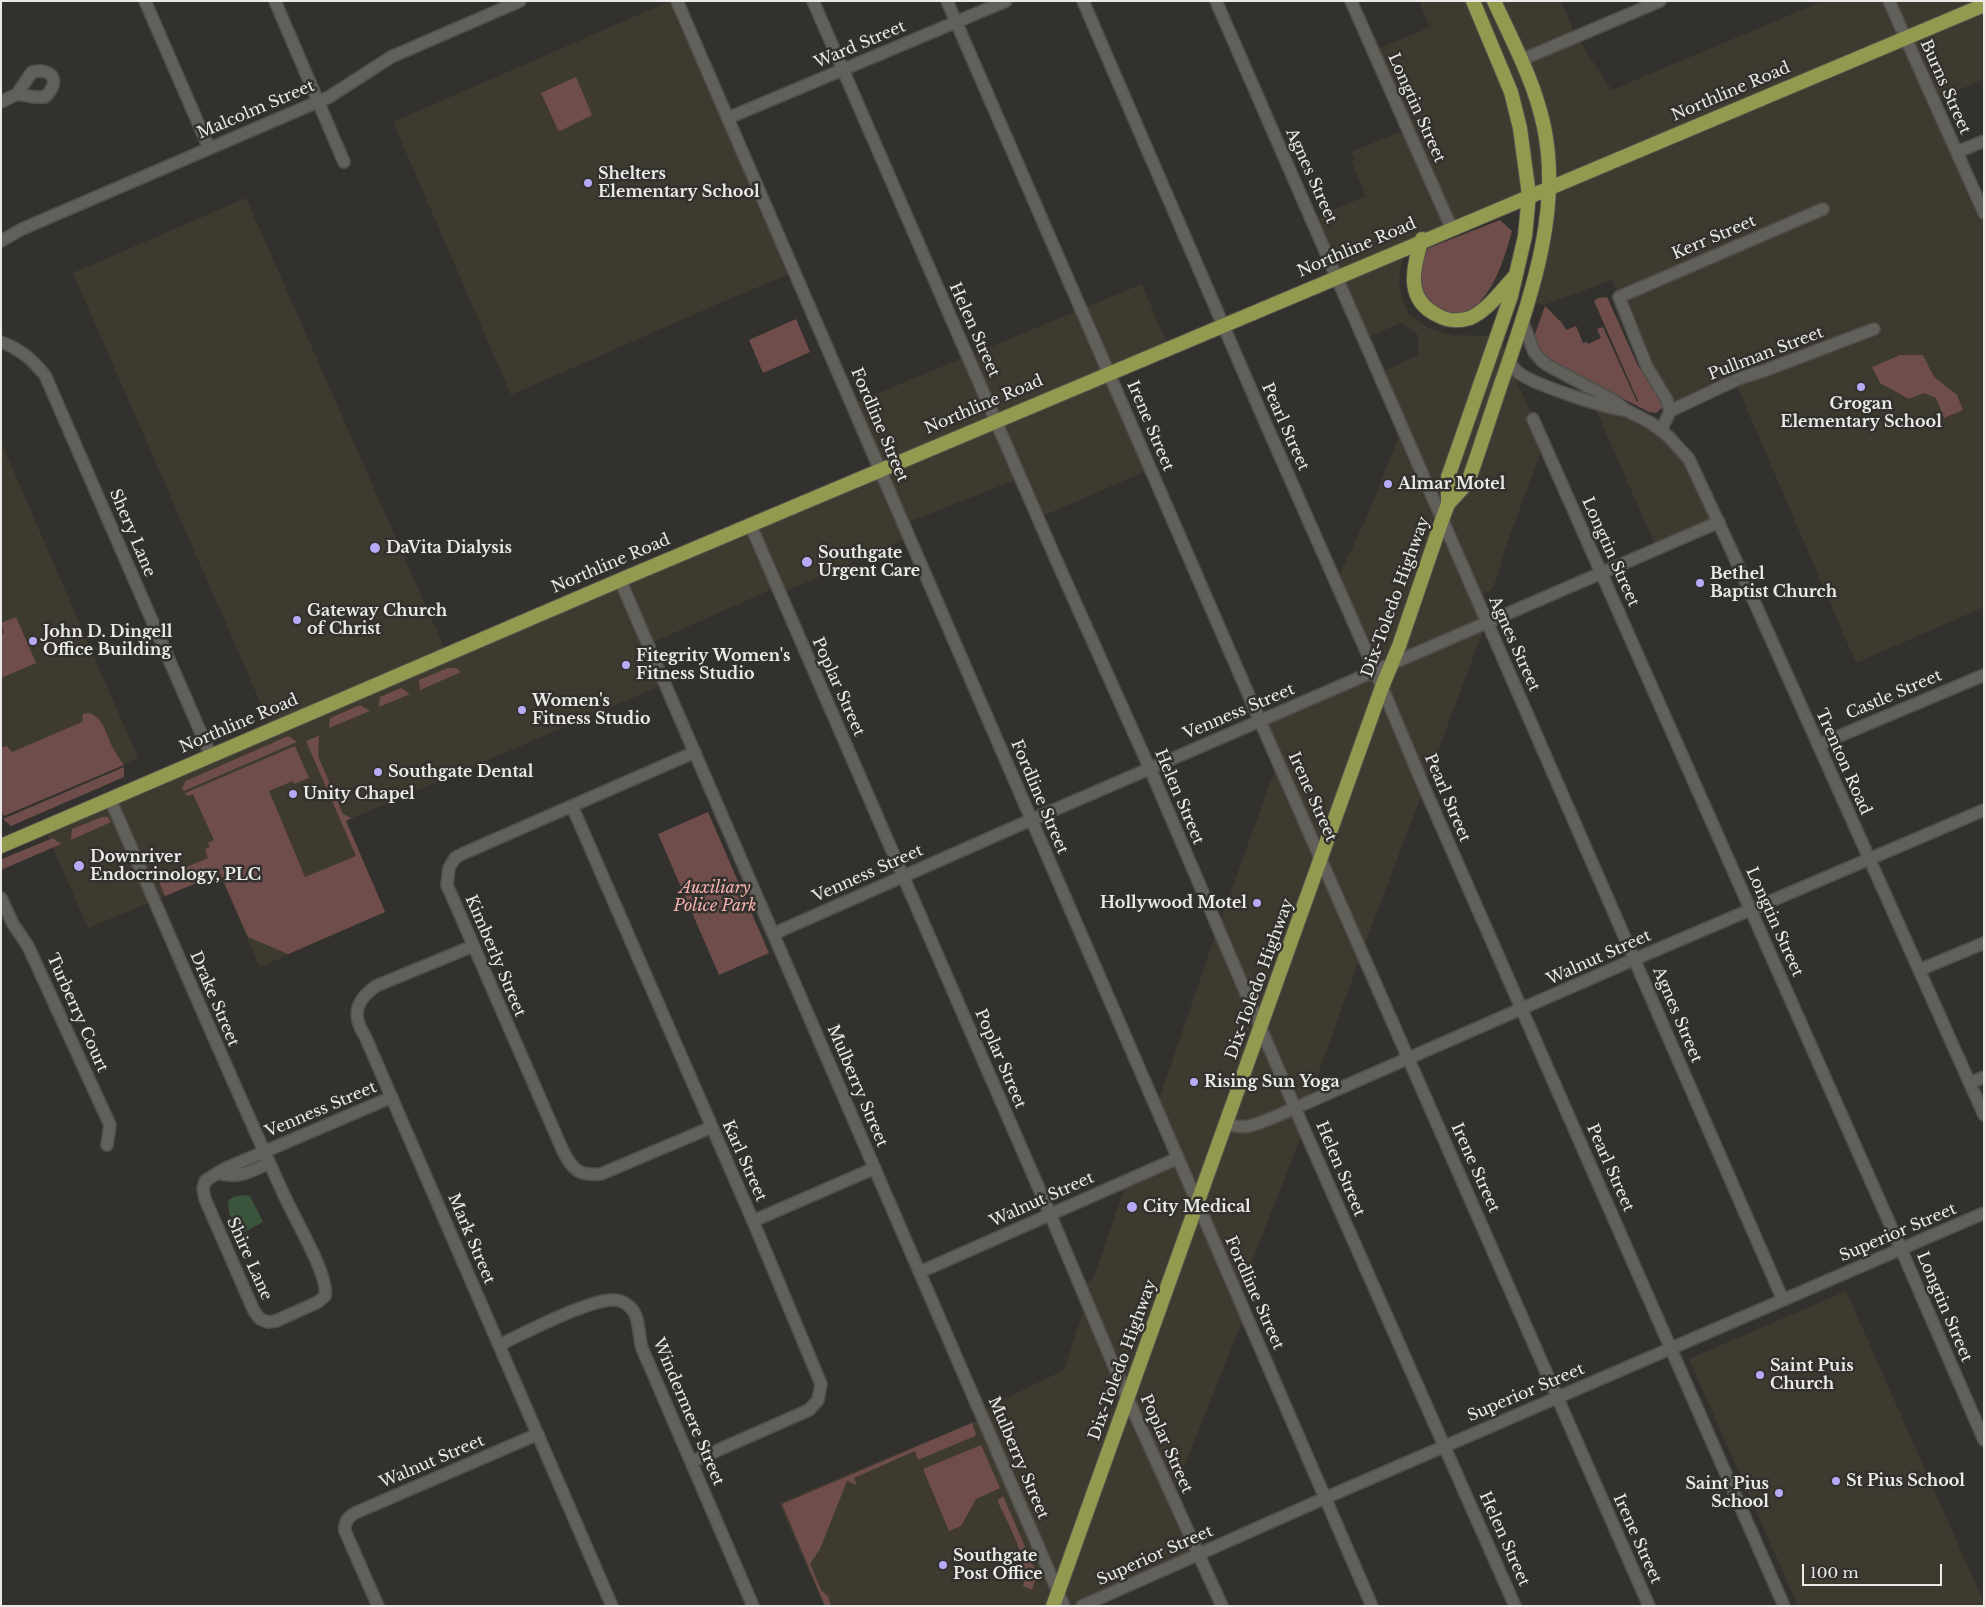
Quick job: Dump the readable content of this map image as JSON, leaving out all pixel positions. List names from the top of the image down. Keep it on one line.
{"streets":{"main road":["Northline Road","Dix-Toledo Highway"],"street":["Ward Street","Burns Street","Longtin Street","Malcolm Street","Agnes Street","Kerr Street","Helen Street","Pullman Street","Fordline Street","Irene Street","Pearl Street","Shery Lane","Poplar Street","Castle Street","Venness Street","Trenton Road","Kimberly Street","Walnut Street","Drake Street","Turberry Court","Mulberry Street","Karl Street","Superior Street","Mark Street","Shire Lane","Windermere Street"]},"crossings":[["Ward Street","Helen Street"],["Ward Street","Fordline Street"],["Ward Street","Irene Street"],["Burns Street","Northline Road"],["Northline Road","Longtin Street"],["Northline Road","Agnes Street"],["Northline Road","Helen Street"],["Northline Road","Fordline Street"],["Northline Road","Irene Street"],["Northline Road","Pearl Street"],["Northline Road","Shery Lane"],["Northline Road","Dix-Toledo Highway"],["Northline Road","Poplar Street"],["Northline Road","Drake Street"],["Northline Road","Mulberry Street"],["Longtin Street","Venness Street"],["Longtin Street","Walnut Street"],["Longtin Street","Superior Street"],["Agnes Street","Dix-Toledo Highway"],["Agnes Street","Venness Street"],["Agnes Street","Walnut Street"],["Agnes Street","Superior Street"],["Kerr Street","Pullman Street"],["Helen Street","Dix-Toledo Highway"],["Helen Street","Venness Street"],["Helen Street","Walnut Street"],["Helen Street","Superior Street"],["Fordline Street","Dix-Toledo Highway"],["Fordline Street","Venness Street"],["Fordline Street","Walnut Street"],["Fordline Street","Superior Street"],["Irene Street","Dix-Toledo Highway"],["Irene Street","Venness Street"],["Irene Street","Walnut Street"],["Irene Street","Superior Street"],["Pearl Street","Dix-Toledo Highway"],["Pearl Street","Venness Street"],["Pearl Street","Walnut Street"],["Pearl Street","Superior Street"],["Dix-Toledo Highway","Poplar Street"],["Dix-Toledo Highway","Venness Street"],["Dix-Toledo Highway","Trenton Road"],["Dix-Toledo Highway","Walnut Street"],["Dix-Toledo Highway","Mulberry Street"],["Poplar Street","Venness Street"],["Poplar Street","Walnut Street"],["Poplar Street","Superior Street"],["Castle Street","Trenton Road"],["Venness Street","Trenton Road"],["Venness Street","Drake Street"],["Venness Street","Mulberry Street"],["Venness Street","Mark Street"],["Venness Street","Shire Lane"],["Trenton Road","Walnut Street"],["Kimberly Street","Mulberry Street"],["Kimberly Street","Karl Street"],["Kimberly Street","Mark Street"],["Walnut Street","Mulberry Street"],["Walnut Street","Mark Street"],["Drake Street","Shire Lane"],["Karl Street","Windermere Street"],["Mark Street","Windermere Street"]],"parks":["Auxiliary Police Park"],"places":["Shelters Elementary School","Grogan Elementary School","Almar Motel","DaVita Dialysis","Southgate Urgent Care","Bethel Baptist Church","Gateway Church of Christ","John D. Dingell Office Building","Fitegrity Women's Fitness Studio","Women's Fitness Studio","Southgate Dental","Unity Chapel","Downriver Endocrinology, PLC","Hollywood Motel","Rising Sun Yoga","City Medical","Saint Puis Church","St Pius School","Saint Pius School","Southgate Post Office"],"scale_bar":"100 m"}
